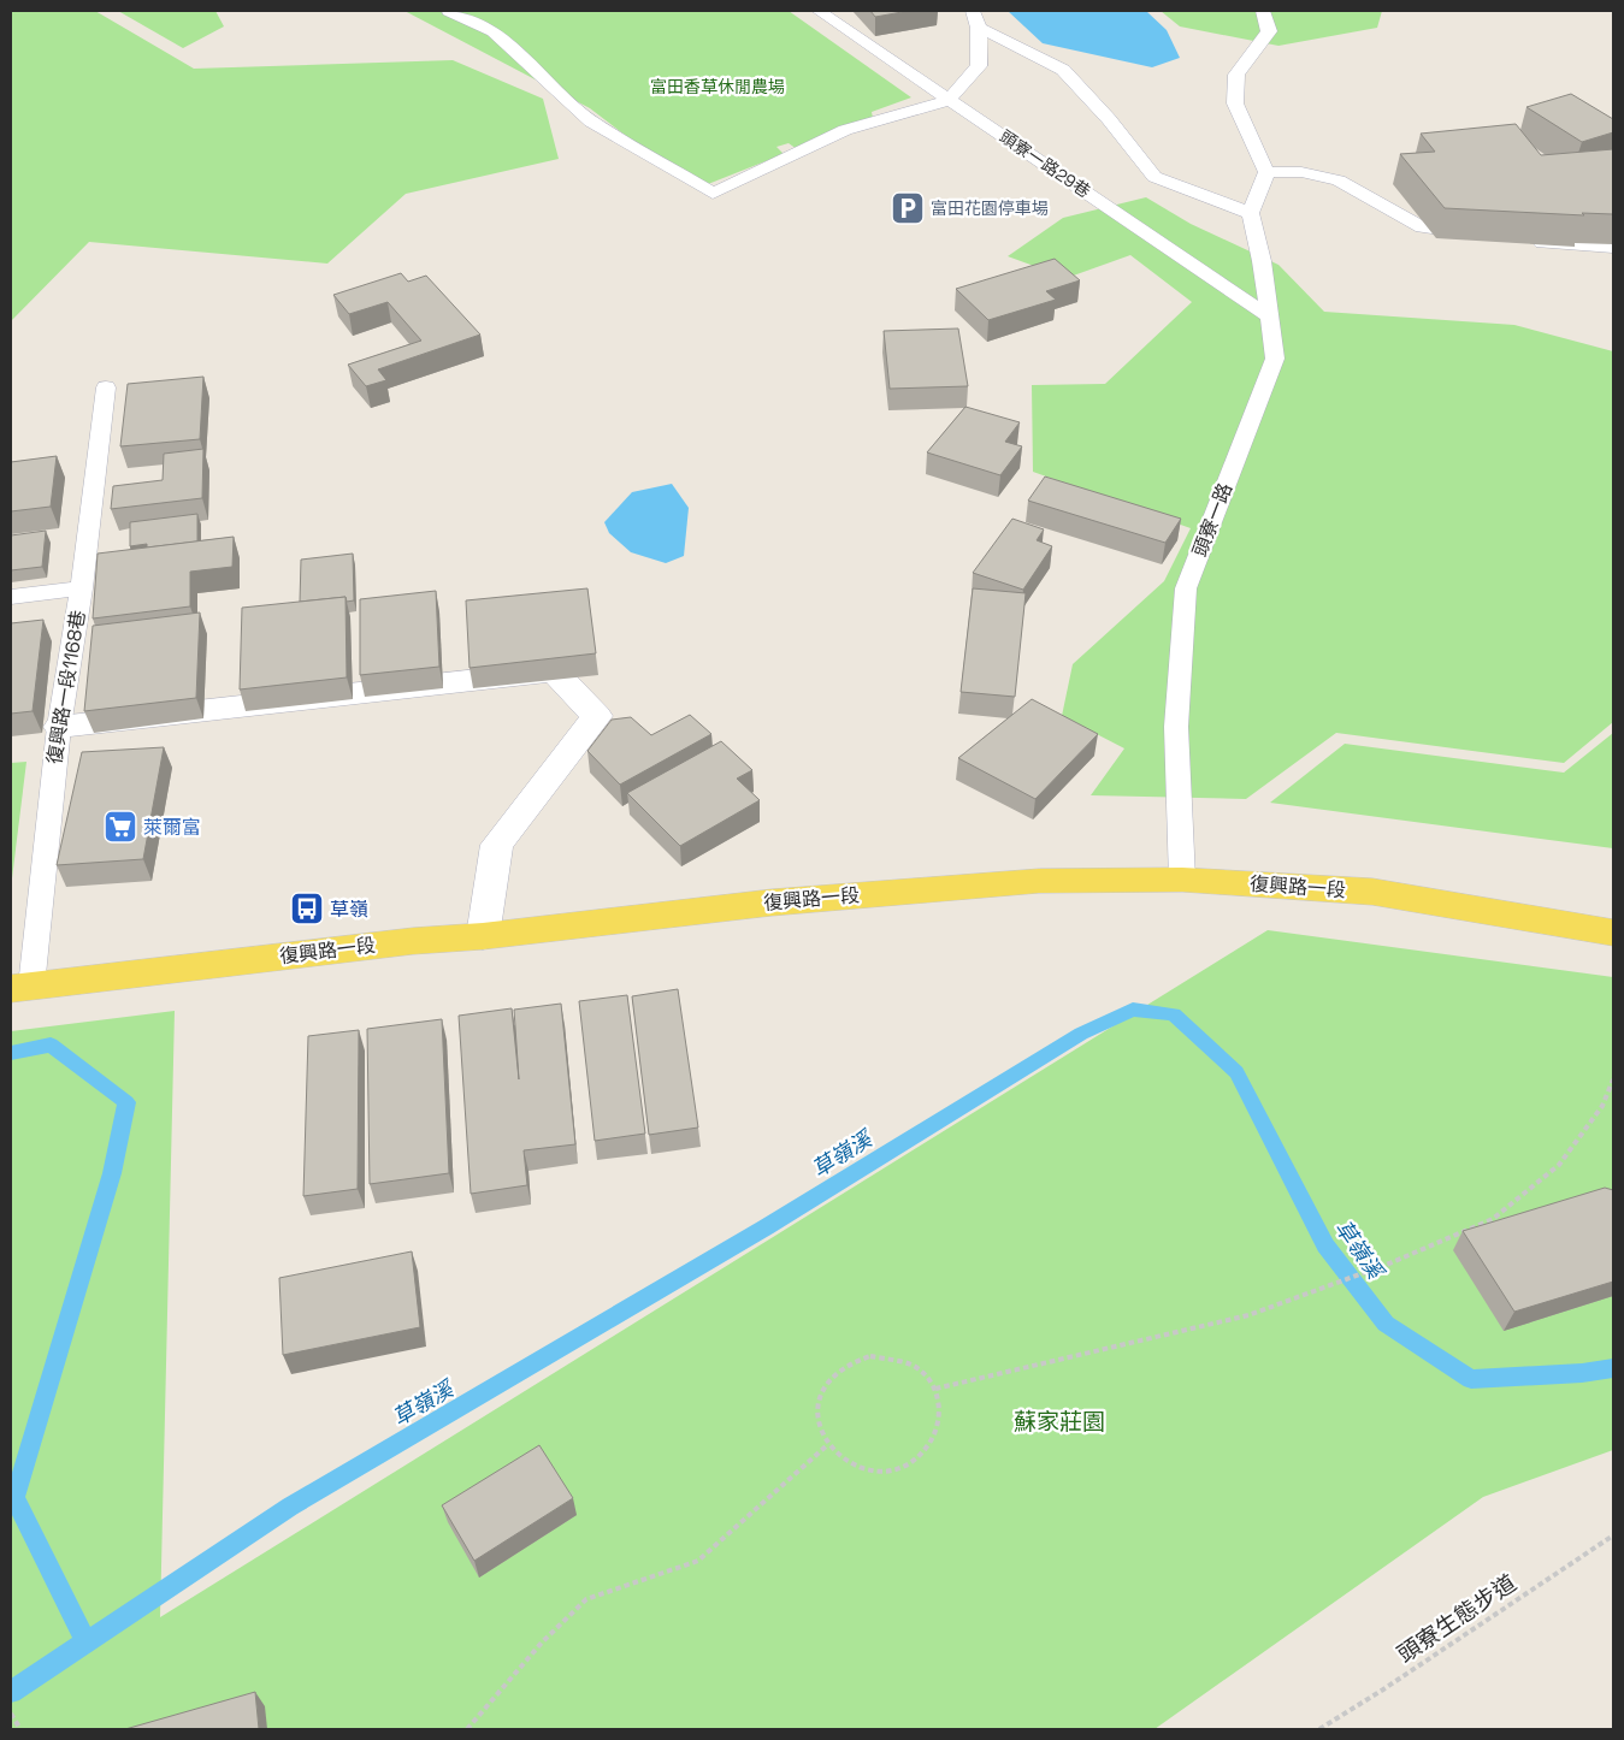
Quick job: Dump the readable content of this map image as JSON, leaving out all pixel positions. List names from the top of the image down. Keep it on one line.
{"streets":{"main road":["復興路一段"],"lane":["頭寮一路29巷","頭寮一路","復興路一段1168巷"],"path":["頭寮生態步道"]},"crossings":[["頭寮一路29巷","頭寮一路"],["頭寮一路","復興路一段"],["復興路一段1168巷","復興路一段"]],"water":["草嶺溪"],"parks":["富田香草休閒農場","蘇家莊園"],"places":{"parking":["富田花園停車場"],"supermarket":["萊爾富"],"bus stop":["草嶺"]}}
